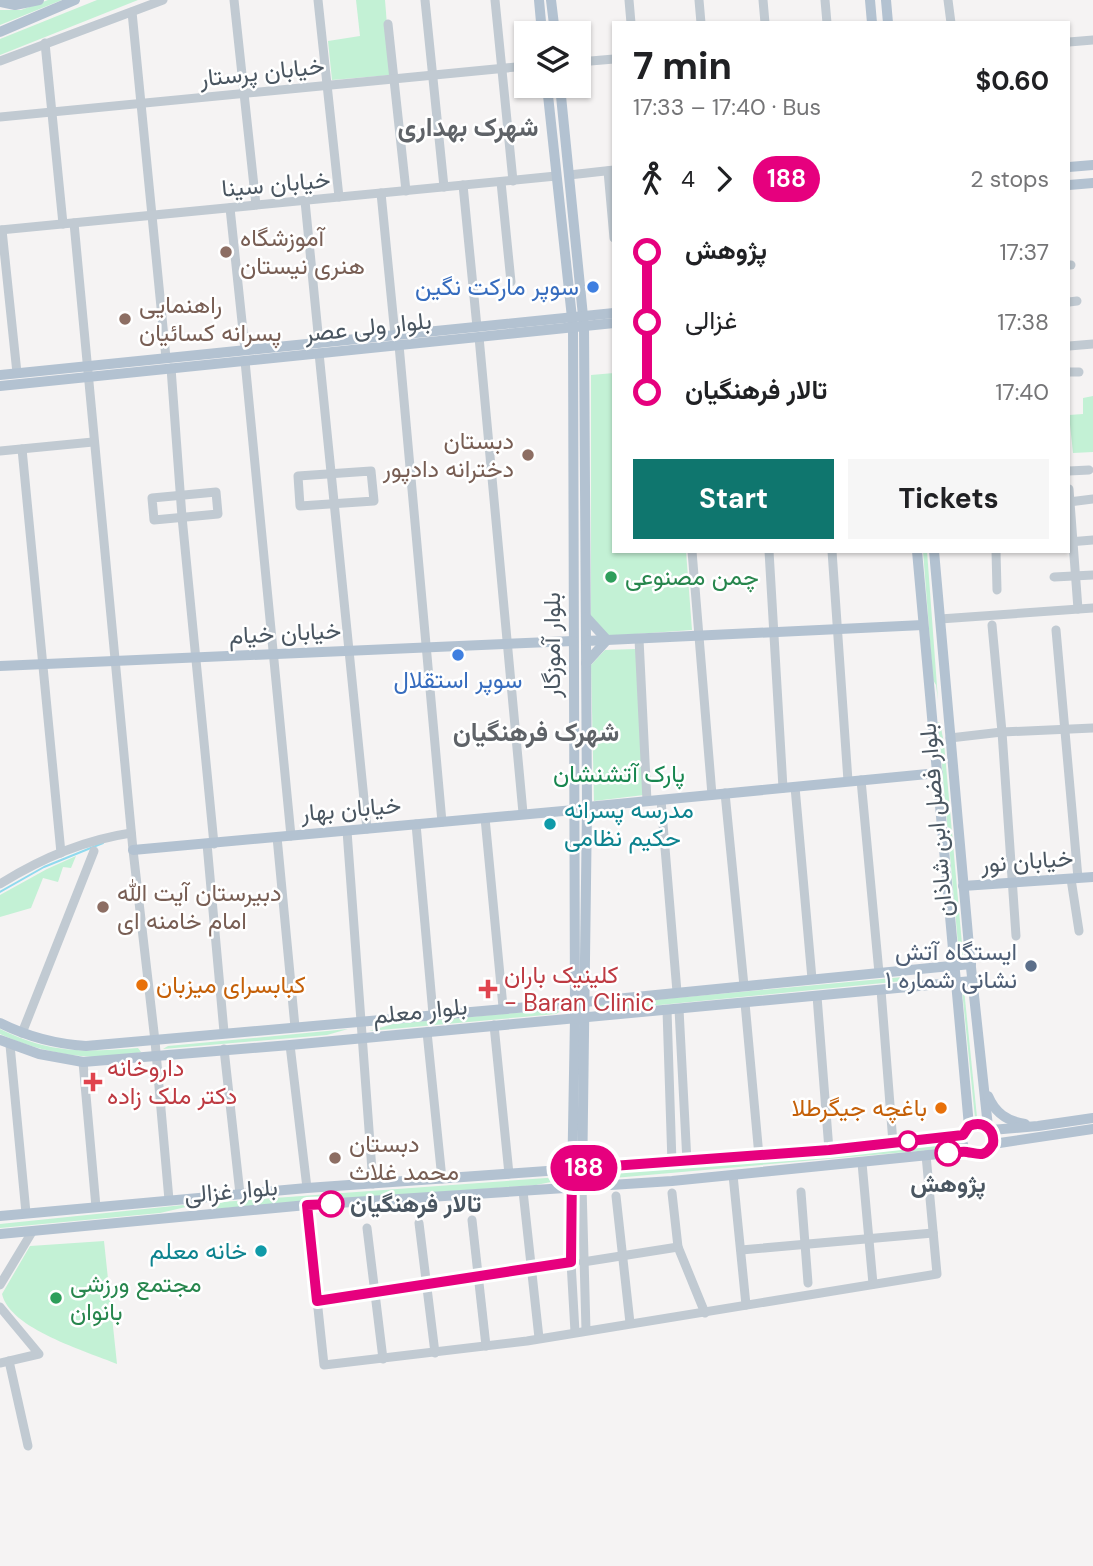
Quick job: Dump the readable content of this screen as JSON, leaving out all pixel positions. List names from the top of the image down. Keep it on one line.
{"streets":{"main road":["بلوار ولی عصر","خیابان خیام","بلوار آموزگار","خیابان بهار","بلوار فضل ابن شاذان","خیابان نور","بلوار معلم","بلوار غزالی"],"street":["خیابان پرستار","خیابان سینا"]},"crossings":[["خیابان سینا","بلوار آموزگار"],["بلوار ولی عصر","بلوار آموزگار"],["خیابان خیام","بلوار آموزگار"],["بلوار آموزگار","خیابان بهار"],["بلوار آموزگار","بلوار معلم"],["بلوار آموزگار","بلوار غزالی"],["بلوار فضل ابن شاذان","خیابان نور"],["بلوار فضل ابن شاذان","بلوار معلم"],["بلوار فضل ابن شاذان","بلوار غزالی"]],"districts":["شهرک بهداری","شهرک فرهنگیان"],"parks":["پارک آتشنشان"],"places":{"other":["آموزشگاه هنری نیستان","سوپر مارکت نگین","راهنمایی پسرانه کسائیان","دبستان دخترانه دادپور","چمن مصنوعی","سوپر استقلال","مدرسه پسرانه حکیم نظامی","دبیرستان آیت الله امام خامنه ای","ایستگاه آتش نشانی شماره ۱","کبابسرای میزبان","باغچه جیگرطلا","پژوهش","دبستان محمد غلاث","تالار فرهنگیان","خانه معلم","مجتمع ورزشی بانوان"],"health":["کلینیک باران - Baran Clinic","داروخانه دکتر ملک زاده"]},"lines":["bus line 188"],"page":{"on_map":"188","heading":["7 min","17:33 – 17:40 · Bus","$0.60"],"legs":["4","188","2 stops"],"list":[{"name":"پژوهش","value":"17:37"},{"name":"غزالی","value":"17:38"},{"name":"تالار فرهنگیان","value":"17:40"}],"buttons":["Start","Tickets"]}}
